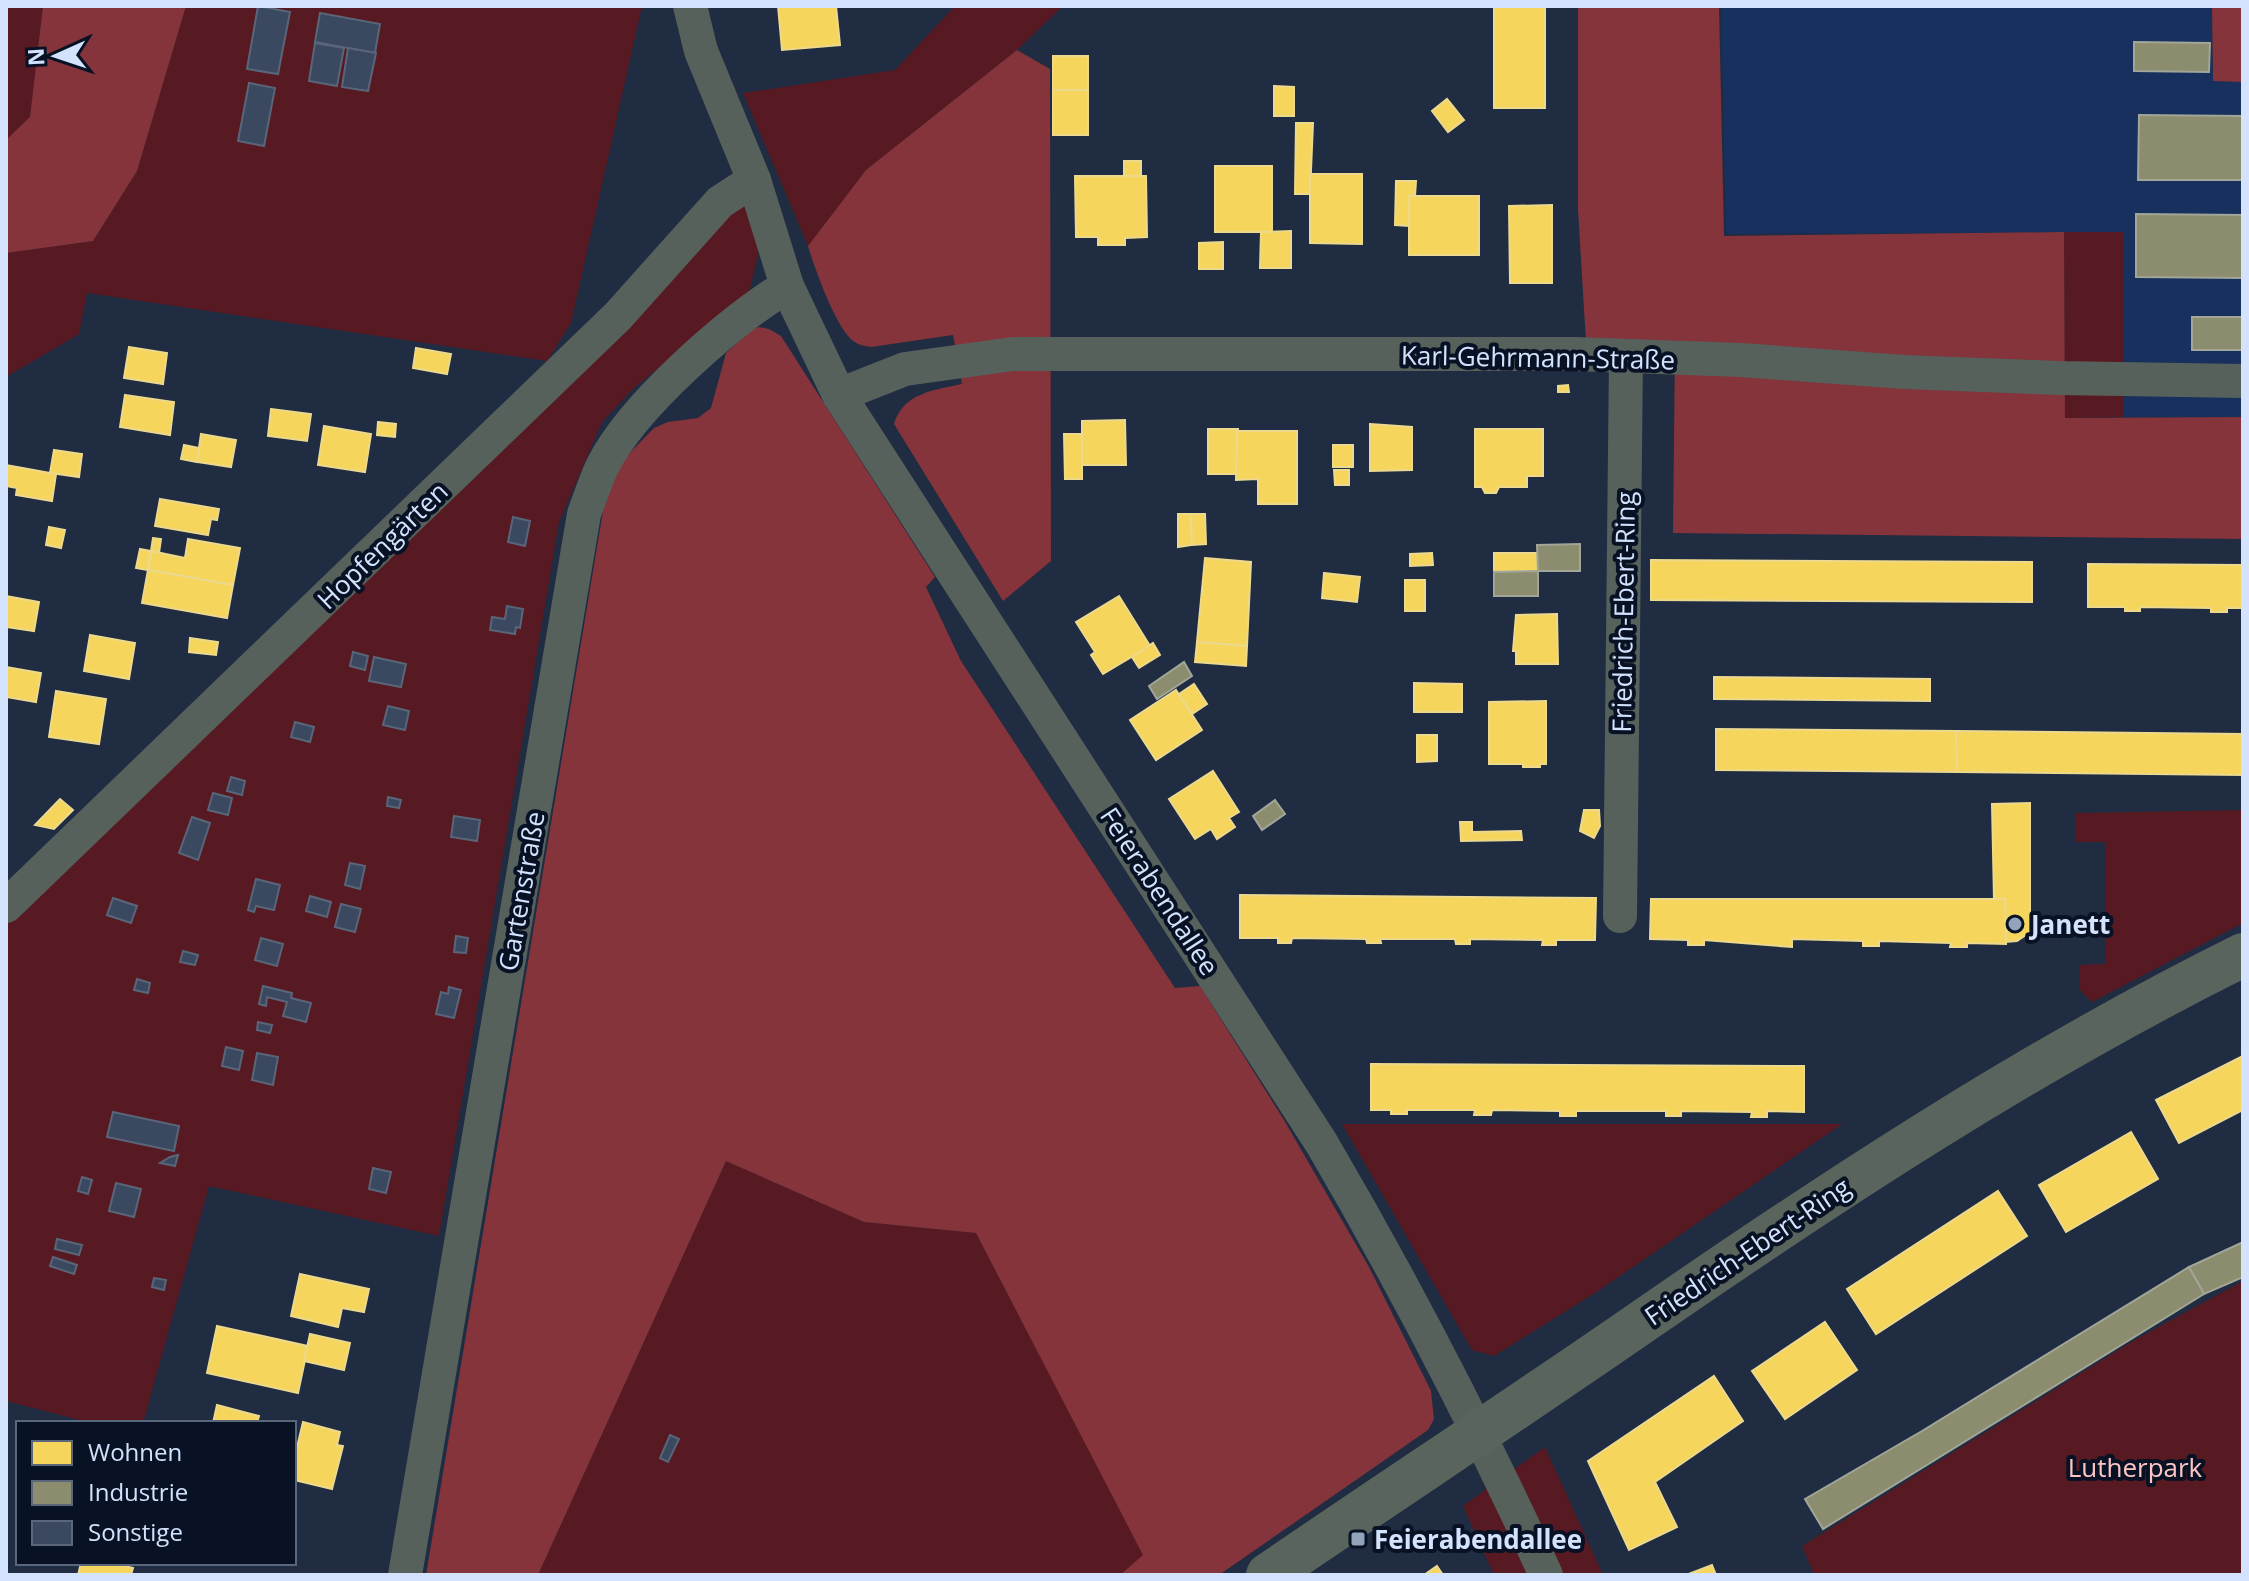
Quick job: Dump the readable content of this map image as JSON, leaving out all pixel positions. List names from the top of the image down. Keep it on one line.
{"streets":{"main road":["Friedrich-Ebert-Ring"],"street":["Karl-Gehrmann-Straße","Hopfengärten","Gartenstraße","Feierabendallee"]},"crossings":[["Karl-Gehrmann-Straße","Friedrich-Ebert-Ring"],["Karl-Gehrmann-Straße","Feierabendallee"],["Hopfengärten","Feierabendallee"],["Friedrich-Ebert-Ring","Feierabendallee"],["Gartenstraße","Feierabendallee"]],"parks":["Lutherpark"],"places":{"other":["Janett"],"transit":["Feierabendallee"]},"legend":["Wohnen","Industrie","Sonstige"],"north":"left"}
